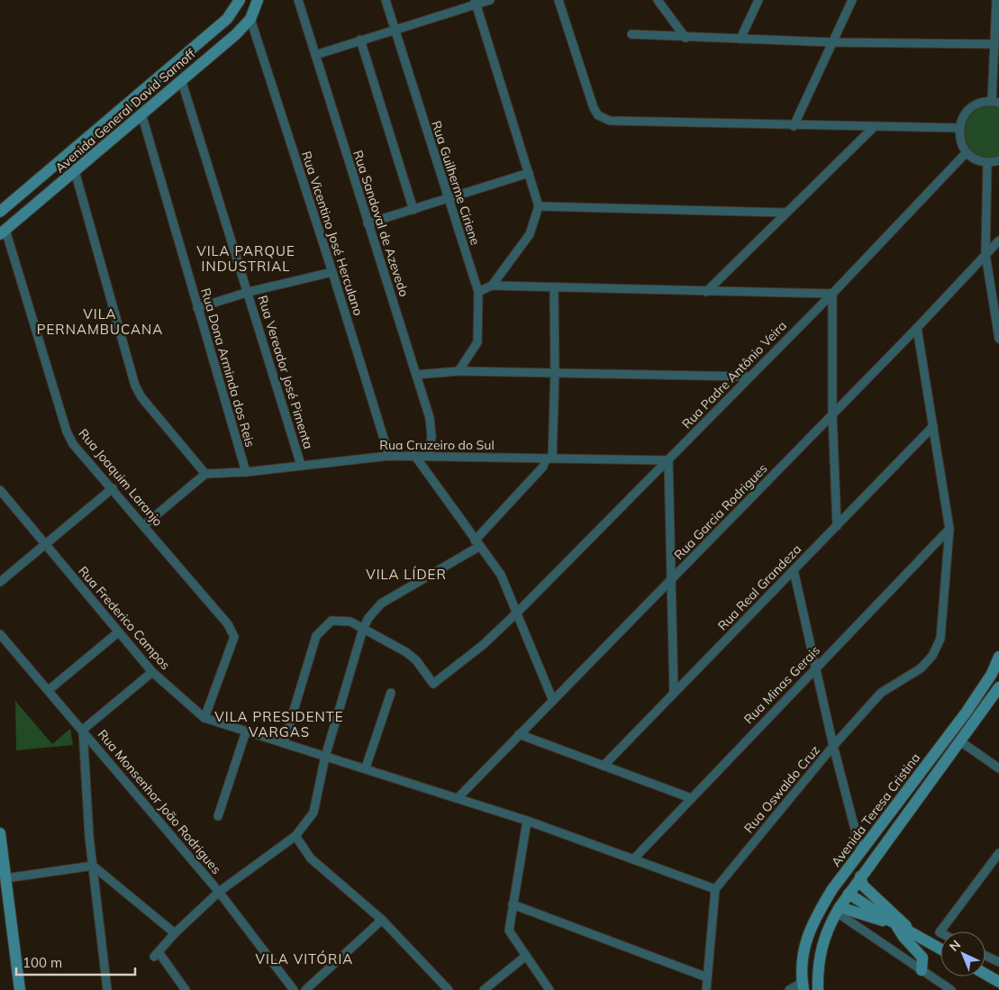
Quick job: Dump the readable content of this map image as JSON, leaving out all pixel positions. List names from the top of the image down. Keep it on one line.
{"streets":{"street":["Avenida General David Sarnoff","Rua Guilherme Ciriene","Rua Sandoval de Azevedo","Rua Vicentino José Herculano","Rua Dona Arminda dos Reis","Rua Vereador José Pimenta","Rua Padre Antônio Veira","Rua Cruzeiro do Sul","Rua Joaquim Laranjo","Rua Garcia Rodrigues","Rua Real Grandeza","Rua Frederico Campos","Rua Minas Gerais","Rua Oswaldo Cruz","Rua Monsenhor João Rodrigues","Avenida Teresa Cristina"]},"crossings":[["Avenida General David Sarnoff","Rua Vicentino José Herculano"],["Avenida General David Sarnoff","Rua Dona Arminda dos Reis"],["Avenida General David Sarnoff","Rua Vereador José Pimenta"],["Avenida General David Sarnoff","Rua Joaquim Laranjo"],["Rua Sandoval de Azevedo","Rua Cruzeiro do Sul"],["Rua Vicentino José Herculano","Rua Cruzeiro do Sul"],["Rua Dona Arminda dos Reis","Rua Cruzeiro do Sul"],["Rua Vereador José Pimenta","Rua Cruzeiro do Sul"],["Rua Padre Antônio Veira","Rua Cruzeiro do Sul"],["Rua Joaquim Laranjo","Rua Frederico Campos"],["Rua Garcia Rodrigues","Rua Frederico Campos"],["Rua Frederico Campos","Rua Minas Gerais"],["Rua Frederico Campos","Rua Oswaldo Cruz"],["Rua Minas Gerais","Rua Oswaldo Cruz"]],"districts":["VILA PARQUE INDUSTRIAL","VILA PERNAMBUCANA","VILA LÍDER","VILA PRESIDENTE VARGAS","VILA VITÓRIA"],"scale_bar":"100 m","north":"top left"}
